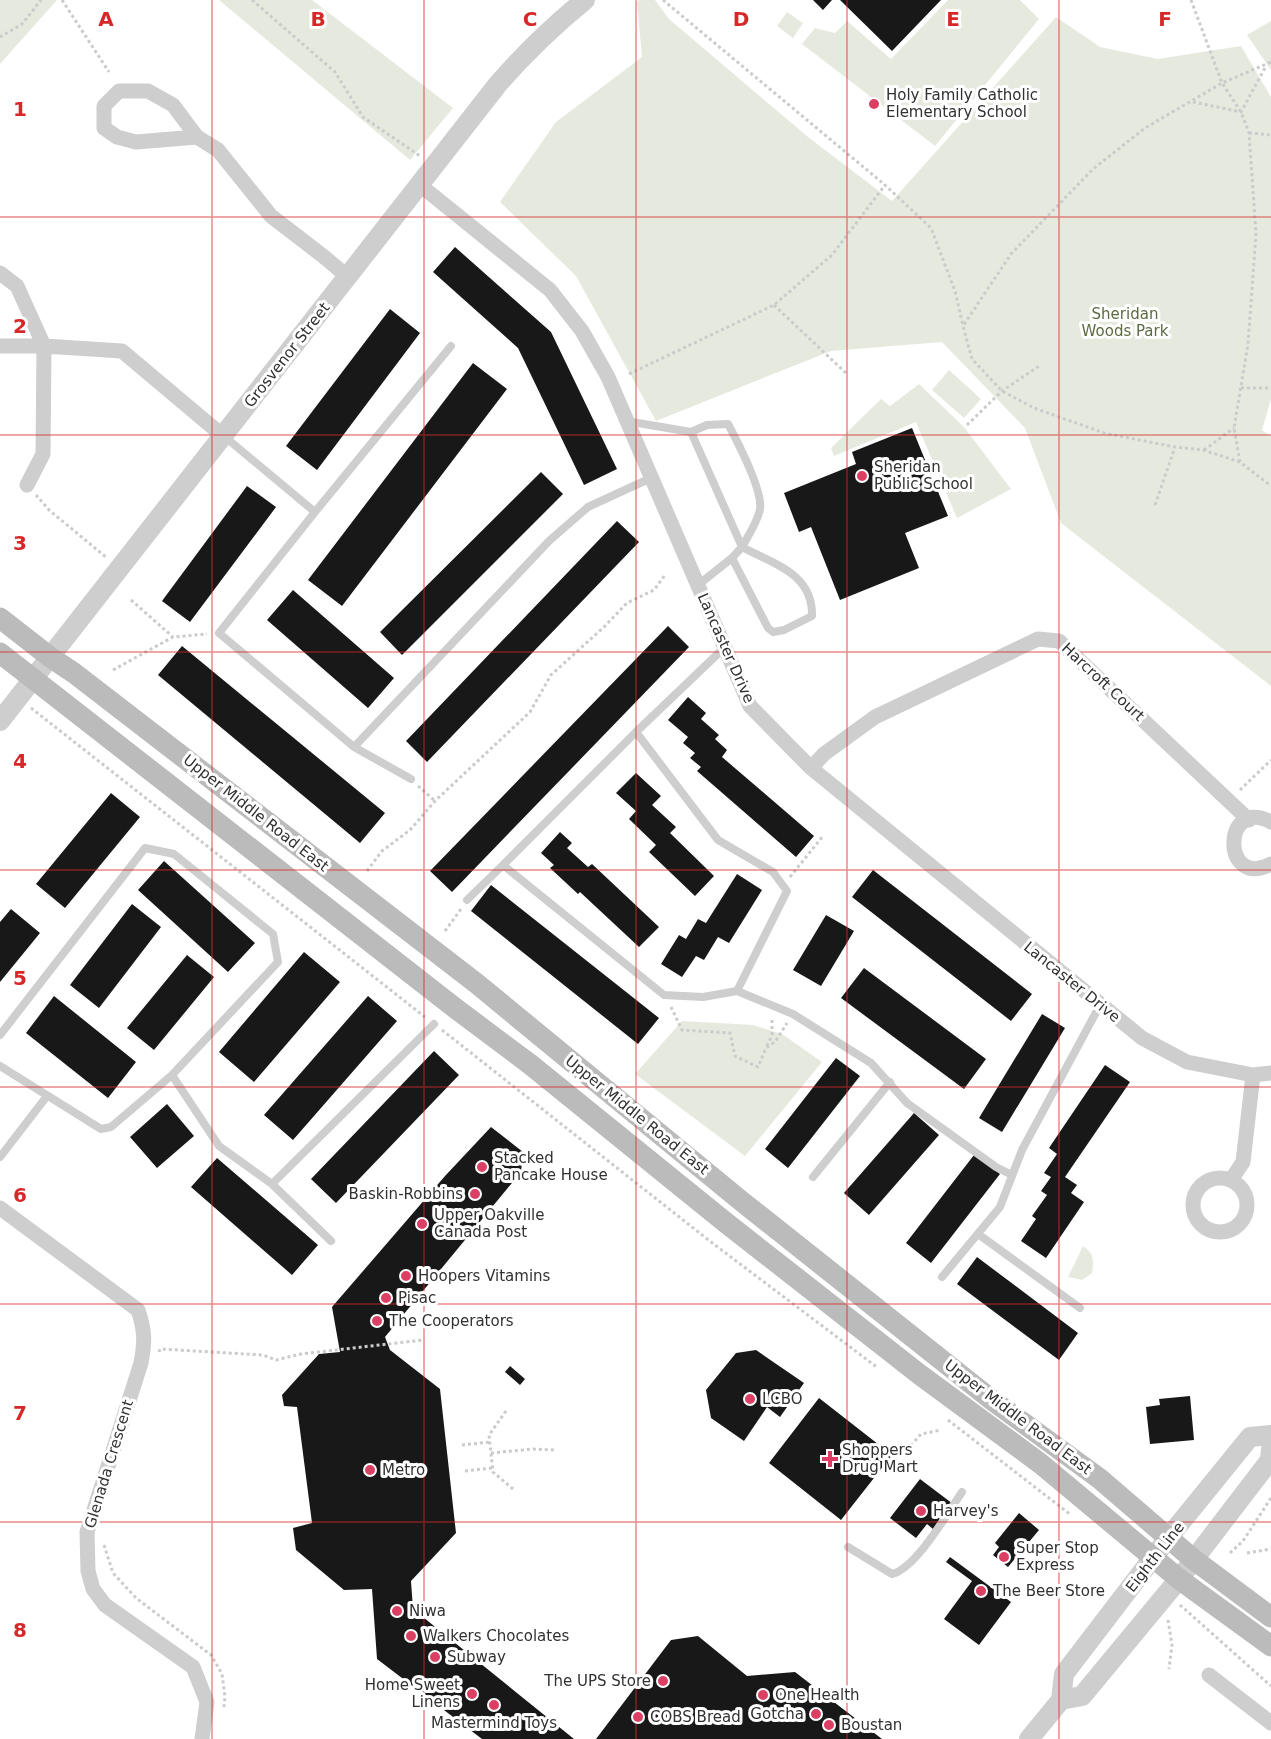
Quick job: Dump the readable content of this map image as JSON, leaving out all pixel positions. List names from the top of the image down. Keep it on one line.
{"streets":{"main road":["Upper Middle Road East"],"street":["Grosvenor Street","Lancaster Drive","Harcroft Court","Glenada Crescent","Eighth Line"]},"crossings":[["Grosvenor Street","Lancaster Drive"],["Grosvenor Street","Upper Middle Road East"],["Lancaster Drive","Harcroft Court"],["Upper Middle Road East","Eighth Line"]],"parks":["Sheridan Woods Park"],"places":{"other":["Holy Family Catholic Elementary School","Sheridan Public School","Stacked Pancake House","Baskin-Robbins","Upper Oakville Canada Post","Hoopers Vitamins","Pisac","The Cooperators","LCBO","Metro","Harvey's","Super Stop Express","The Beer Store","Niwa","Walkers Chocolates","Subway","The UPS Store","Home Sweet Linens","One Health","Mastermind Toys","Gotcha","COBS Bread","Boustan"],"health":["Shoppers Drug Mart"]},"grid":{"columns":["A","B","C","D","E","F"],"rows":["1","2","3","4","5","6","7","8"]}}
